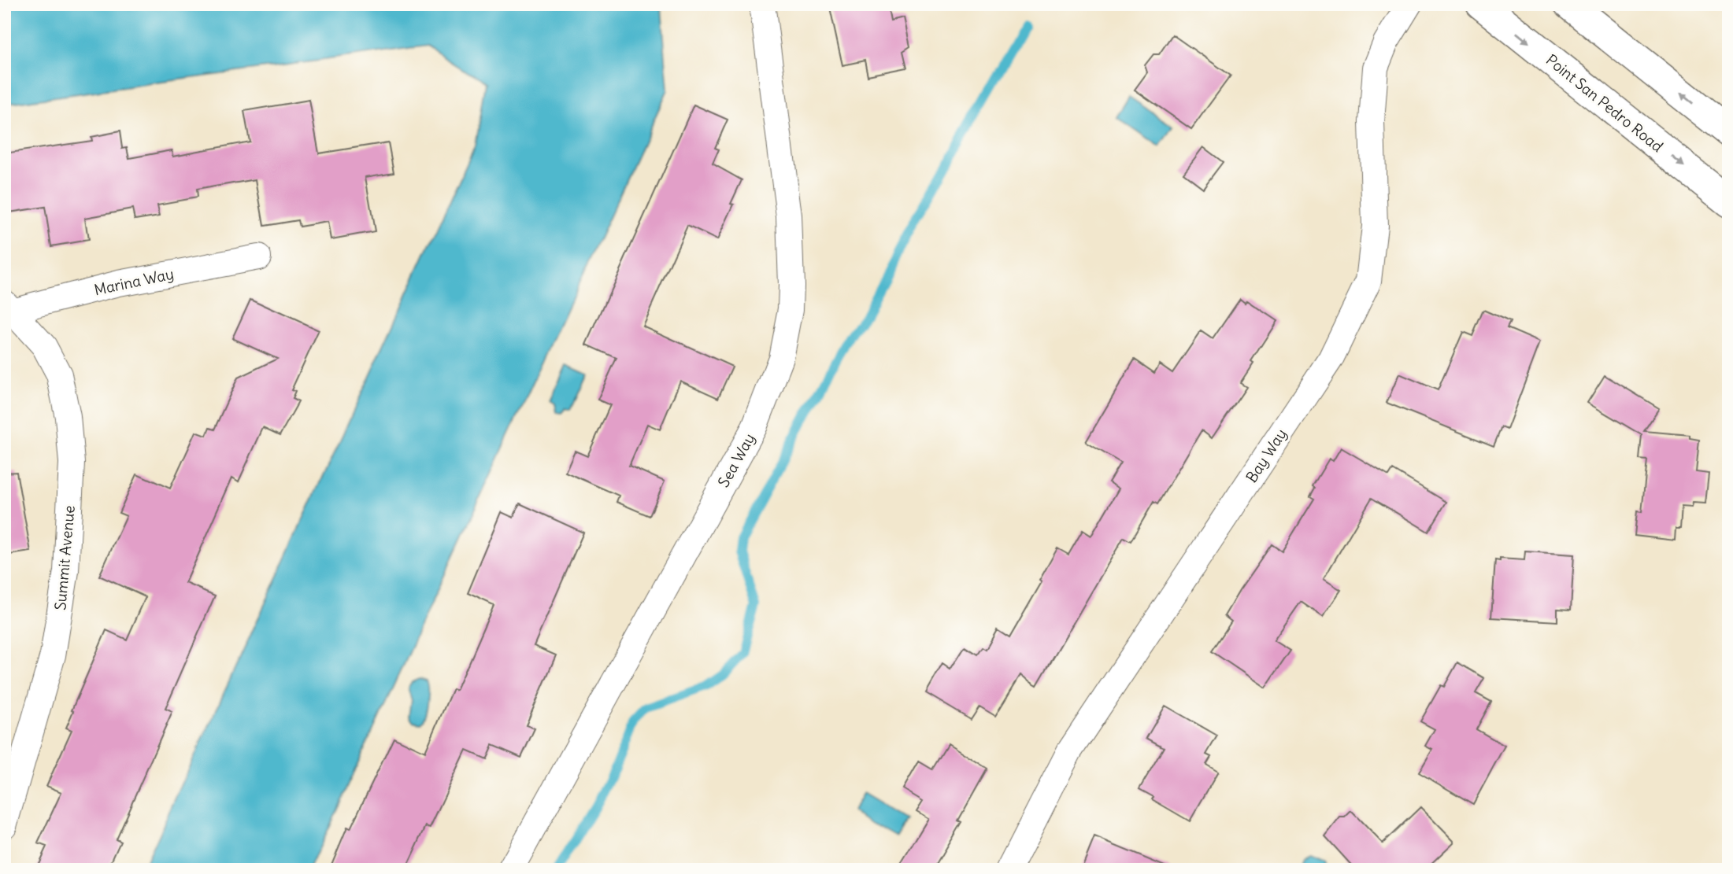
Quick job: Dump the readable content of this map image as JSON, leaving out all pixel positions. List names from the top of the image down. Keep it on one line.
{"streets":{"main road":["Point San Pedro Road"],"street":["Marina Way","Bay Way","Sea Way","Summit Avenue"]},"crossings":[["Marina Way","Summit Avenue"]]}
